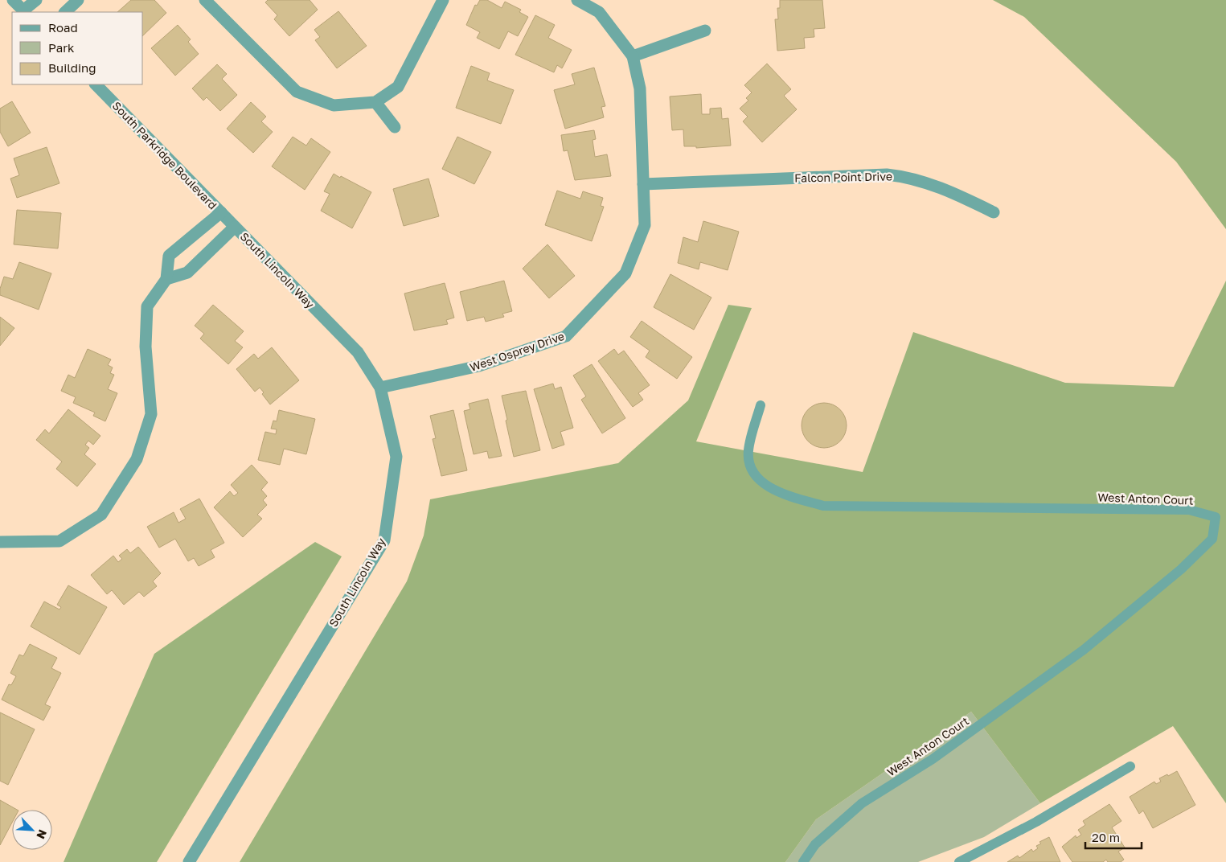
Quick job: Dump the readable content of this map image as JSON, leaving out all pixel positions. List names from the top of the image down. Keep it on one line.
{"streets":{"street":["South Parkridge Boulevard","Falcon Point Drive","South Lincoln Way","West Osprey Drive"],"lane":["West Anton Court"]},"crossings":[["South Parkridge Boulevard","South Lincoln Way"],["Falcon Point Drive","West Osprey Drive"],["South Lincoln Way","West Osprey Drive"]],"legend":["Road","Park","Building"],"scale_bar":"20 m","north":"bottom right"}
